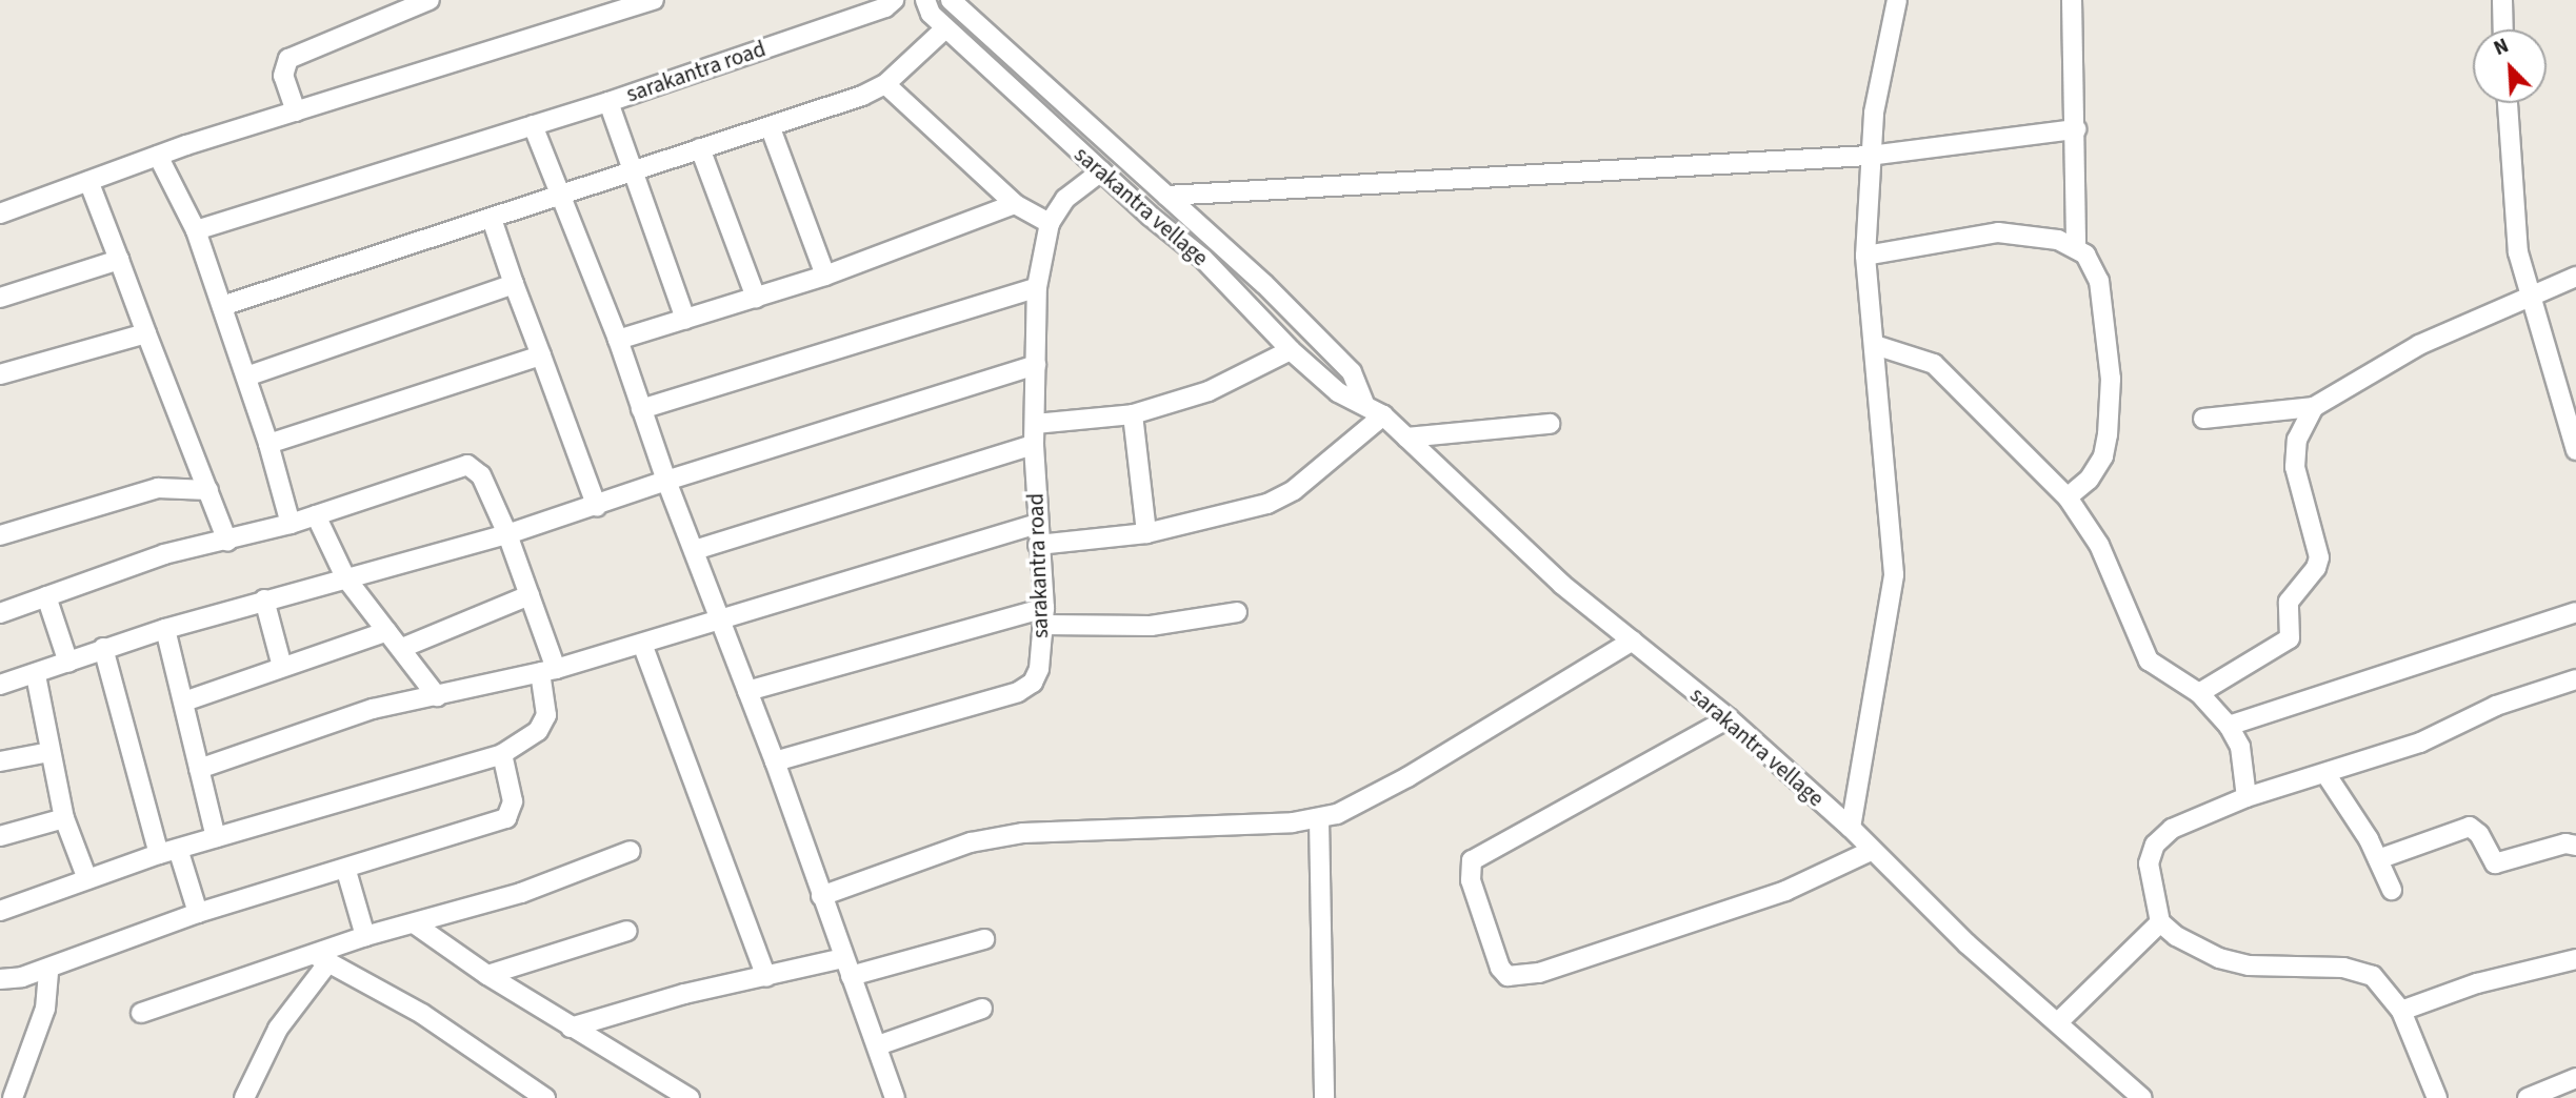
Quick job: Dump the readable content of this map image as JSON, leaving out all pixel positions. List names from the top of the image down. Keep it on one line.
{"streets":{"street":["sarakantra road","sarakantra vellage"]},"crossings":[["sarakantra road","sarakantra vellage"]],"north":"top left"}
